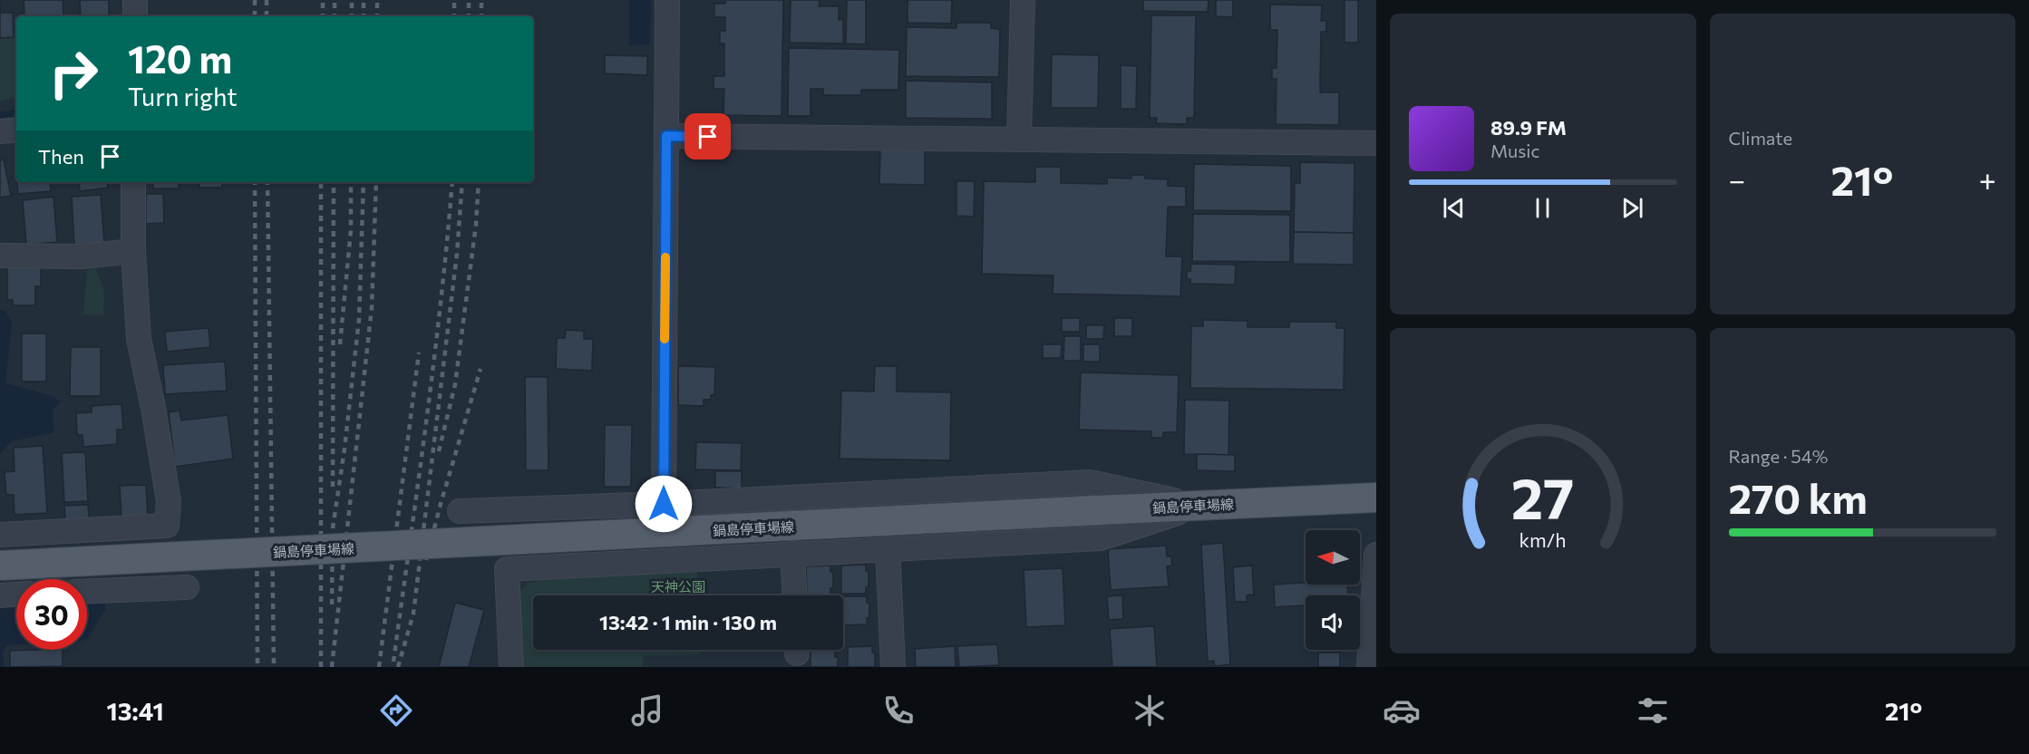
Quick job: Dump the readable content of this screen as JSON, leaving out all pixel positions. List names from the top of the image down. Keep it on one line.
{"streets":{"main road":["鍋島停車場線"]},"parks":["天神公園"],"north":"left","page":{"tile":["Climate",["Range · 54%","270 km"]],"turn":["120 m","Turn right"],"song":["89.9 FM","Music"],"then":"Then","heat":["−","21°","+"],"limit":"30","trip":"13:42 · 1 min · 130 m","tabs":["13:41","21°"],"gauge":["27","km/h"]}}
